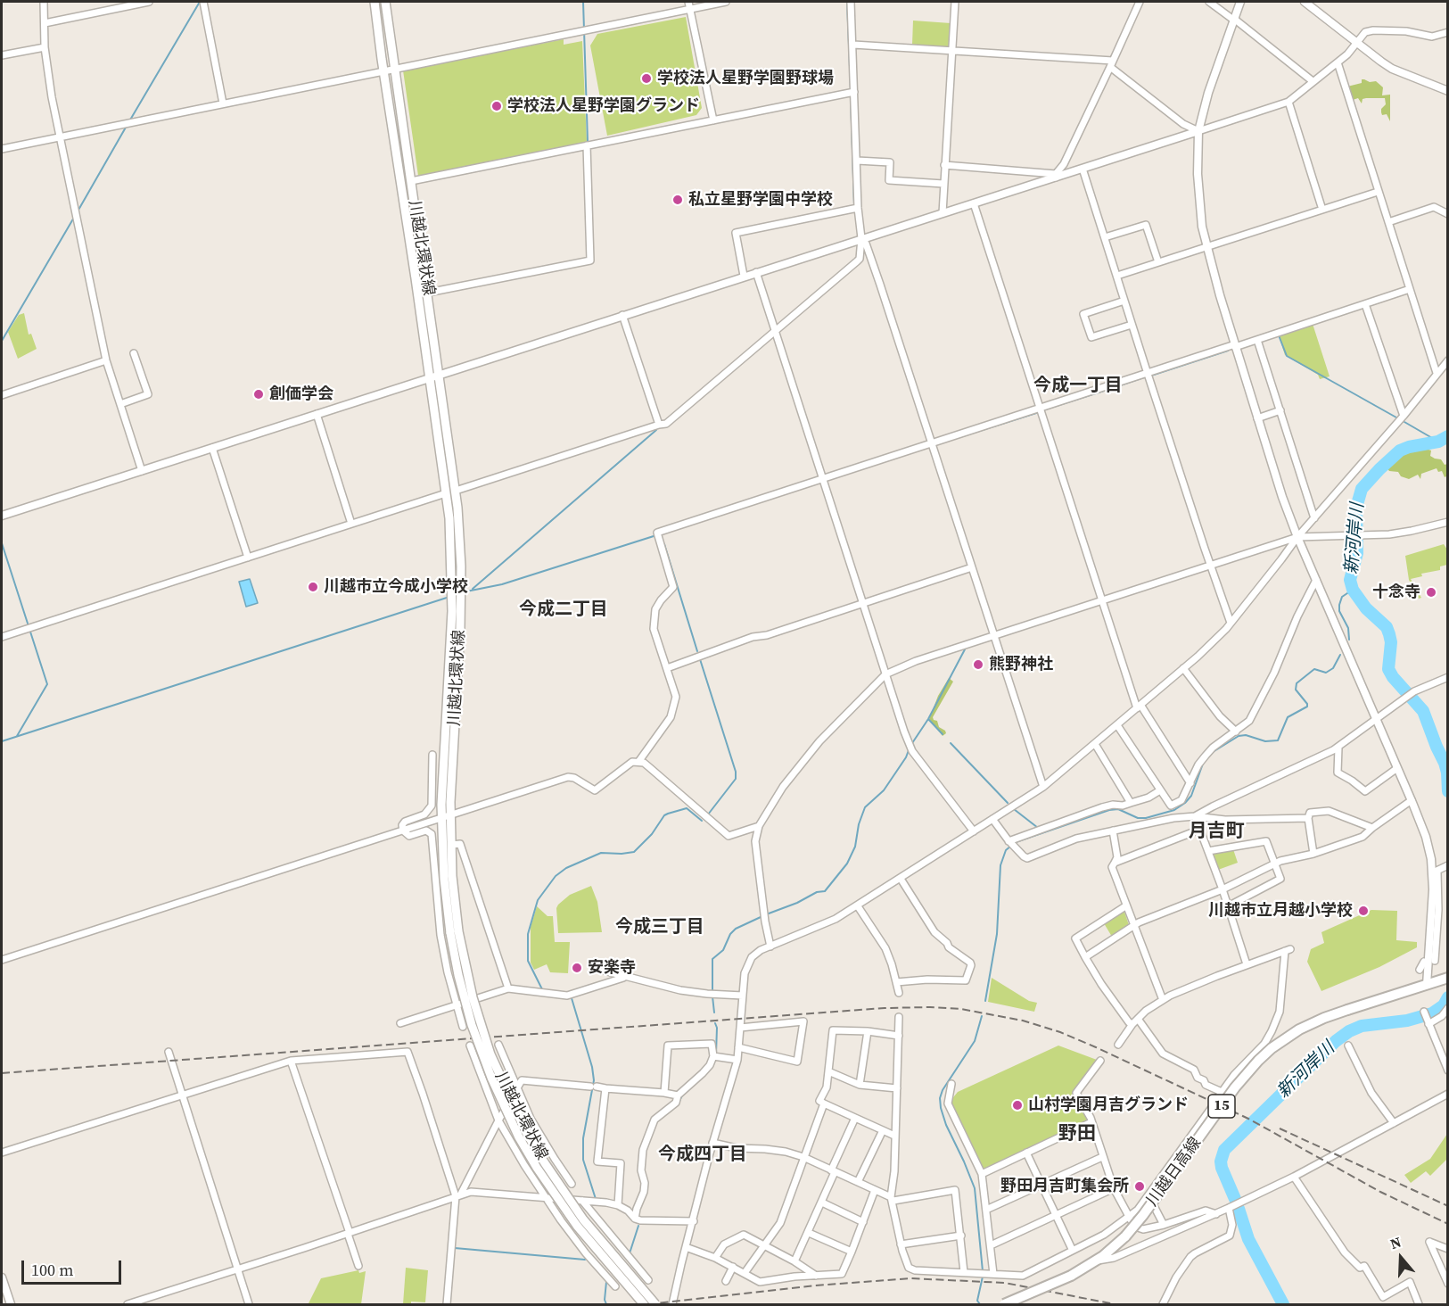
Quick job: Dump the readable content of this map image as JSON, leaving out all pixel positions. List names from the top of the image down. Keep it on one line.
{"streets":{"main road":["川越北環状線","15","川越日高線"]},"districts":["今成一丁目","今成二丁目","月吉町","今成三丁目","野田","今成四丁目"],"water":["新河岸川"],"places":["学校法人星野学園野球場","学校法人星野学園グランド","私立星野学園中学校","創価学会","川越市立今成小学校","十念寺","熊野神社","川越市立月越小学校","安楽寺","山村学園月吉グランド","野田月吉町集会所"],"scale_bar":"100 m","north":"top"}
